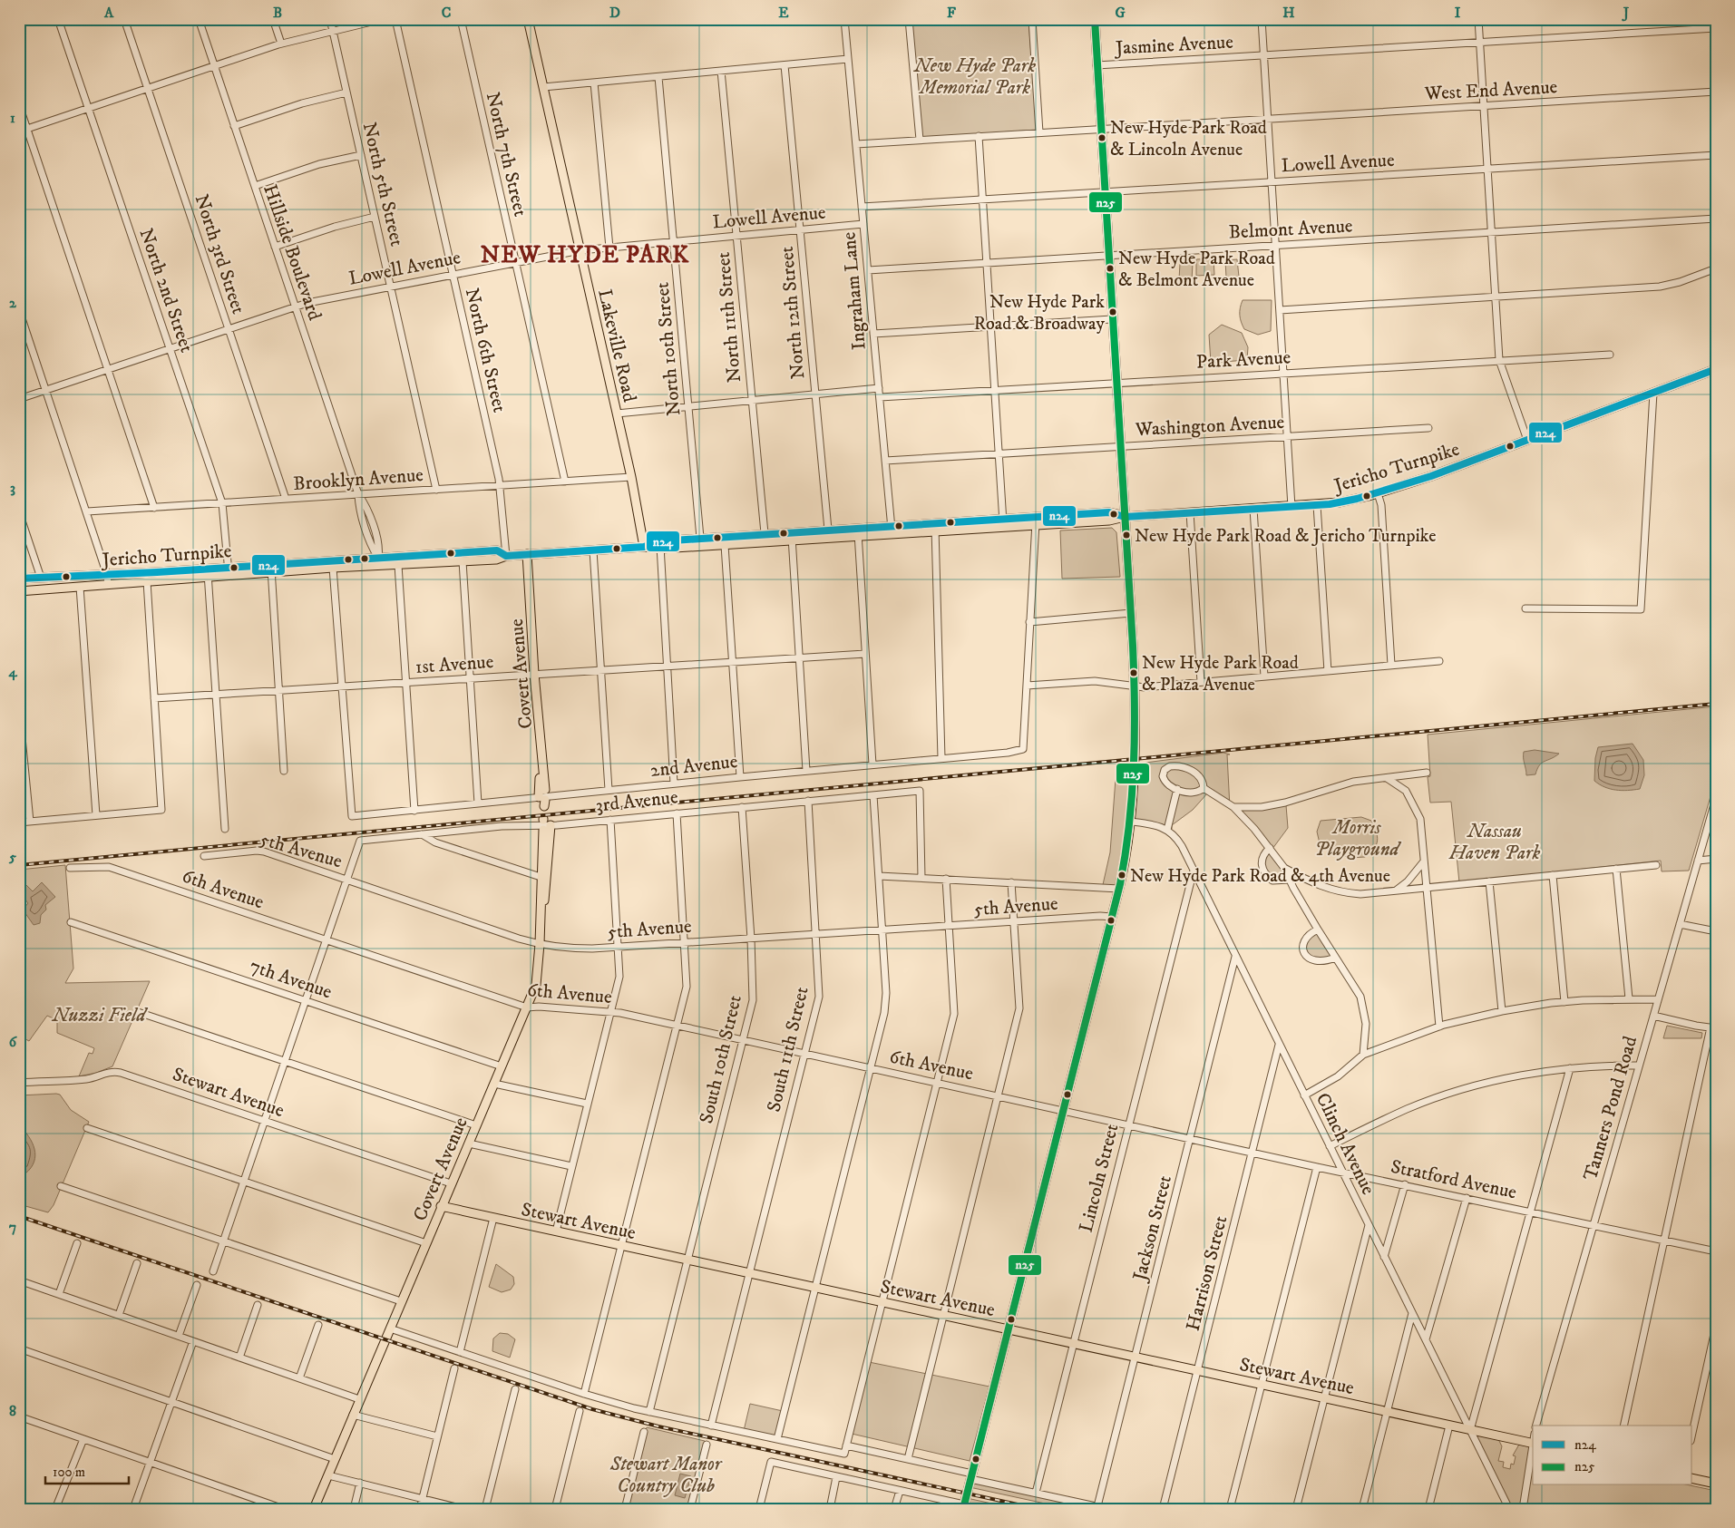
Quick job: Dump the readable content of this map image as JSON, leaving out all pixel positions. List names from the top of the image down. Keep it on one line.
{"streets":{"main road":["Lakeville Road","Jericho Turnpike","Covert Avenue","Stewart Avenue"],"street":["Jasmine Avenue","West End Avenue","North 7th Street","Lowell Avenue","North 5th Street","Belmont Avenue","Hillside Boulevard","North 3rd Street","North 2nd Street","Ingraham Lane","North 12th Street","North 11th Street","North 10th Street","North 6th Street","Park Avenue","Washington Avenue","Brooklyn Avenue","1st Avenue","2nd Avenue","3rd Avenue","5th Avenue","6th Avenue","7th Avenue","South 11th Street","South 10th Street","Tanners Pond Road","Clinch Avenue","Lincoln Street","Stratford Avenue","Jackson Street","Harrison Street"]},"crossings":[["West End Avenue","Ingraham Lane"],["North 7th Street","Lowell Avenue"],["North 7th Street","Brooklyn Avenue"],["Lowell Avenue","North 5th Street"],["Lowell Avenue","Hillside Boulevard"],["Lowell Avenue","North 3rd Street"],["Lowell Avenue","North 2nd Street"],["Lowell Avenue","Ingraham Lane"],["Lowell Avenue","North 12th Street"],["Lowell Avenue","North 11th Street"],["Lowell Avenue","Lakeville Road"],["Lowell Avenue","North 10th Street"],["Lowell Avenue","North 6th Street"],["North 5th Street","Brooklyn Avenue"],["Belmont Avenue","Ingraham Lane"],["Hillside Boulevard","Jericho Turnpike"],["Hillside Boulevard","Brooklyn Avenue"],["North 3rd Street","Brooklyn Avenue"],["North 2nd Street","Jericho Turnpike"],["North 2nd Street","Brooklyn Avenue"],["Ingraham Lane","Park Avenue"],["Ingraham Lane","Washington Avenue"],["Ingraham Lane","Jericho Turnpike"],["North 12th Street","Jericho Turnpike"],["North 11th Street","Jericho Turnpike"],["Lakeville Road","Jericho Turnpike"],["Lakeville Road","Brooklyn Avenue"],["North 10th Street","Jericho Turnpike"],["North 6th Street","Jericho Turnpike"],["North 6th Street","Brooklyn Avenue"],["Jericho Turnpike","Covert Avenue"],["1st Avenue","Covert Avenue"],["1st Avenue","2nd Avenue"],["Covert Avenue","3rd Avenue"],["Covert Avenue","5th Avenue"],["Covert Avenue","6th Avenue"],["Covert Avenue","7th Avenue"],["Covert Avenue","Stewart Avenue"],["3rd Avenue","5th Avenue"],["3rd Avenue","South 11th Street"],["3rd Avenue","South 10th Street"],["5th Avenue","South 11th Street"],["5th Avenue","South 10th Street"],["6th Avenue","South 11th Street"],["6th Avenue","South 10th Street"],["6th Avenue","Stratford Avenue"],["South 11th Street","Stewart Avenue"],["South 10th Street","Stewart Avenue"],["Stewart Avenue","Clinch Avenue"],["Stewart Avenue","Lincoln Street"],["Stewart Avenue","Jackson Street"],["Stewart Avenue","Harrison Street"],["Tanners Pond Road","Stratford Avenue"],["Clinch Avenue","Lincoln Street"],["Clinch Avenue","Stratford Avenue"],["Clinch Avenue","Jackson Street"],["Clinch Avenue","Harrison Street"],["Lincoln Street","Stratford Avenue"],["Stratford Avenue","Jackson Street"],["Stratford Avenue","Harrison Street"]],"districts":["NEW HYDE PARK"],"parks":["New Hyde Park Memorial Park","Morris Playground","Nassau Haven Park","Nuzzi Field","Stewart Manor Country Club"],"places":["New Hyde Park Road & Lincoln Avenue","New Hyde Park Road & Belmont Avenue","New Hyde Park Road & Broadway","New Hyde Park Road & Jericho Turnpike","New Hyde Park Road & Plaza Avenue","New Hyde Park Road & 4th Avenue"],"lines":["transit line n25","transit line n24"],"legend":["n24","n25"],"scale_bar":"100 m","grid":{"columns":["A","B","C","D","E","F","G","H","I","J"],"rows":["1","2","3","4","5","6","7","8"]}}
